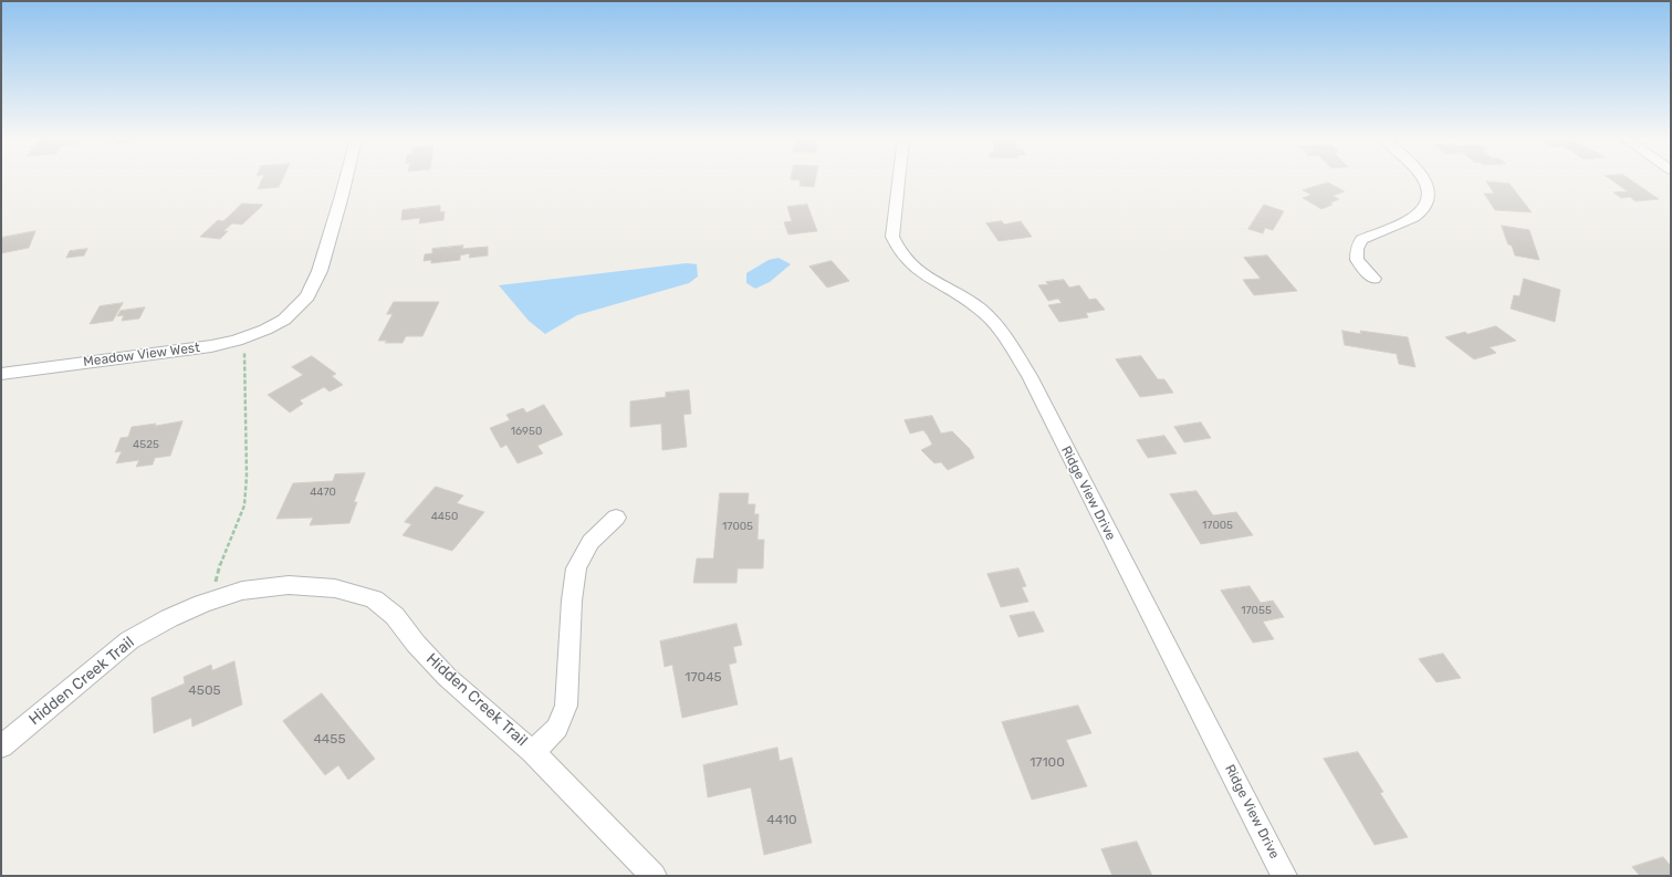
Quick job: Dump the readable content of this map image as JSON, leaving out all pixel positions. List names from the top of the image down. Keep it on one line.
{"streets":{"street":["Meadow View West","Ridge View Drive","Hidden Creek Trail"]},"house_numbers":["16950","4525","4470","4450","17005","17005","17055","17045","4505","4455","17100","4410"]}
